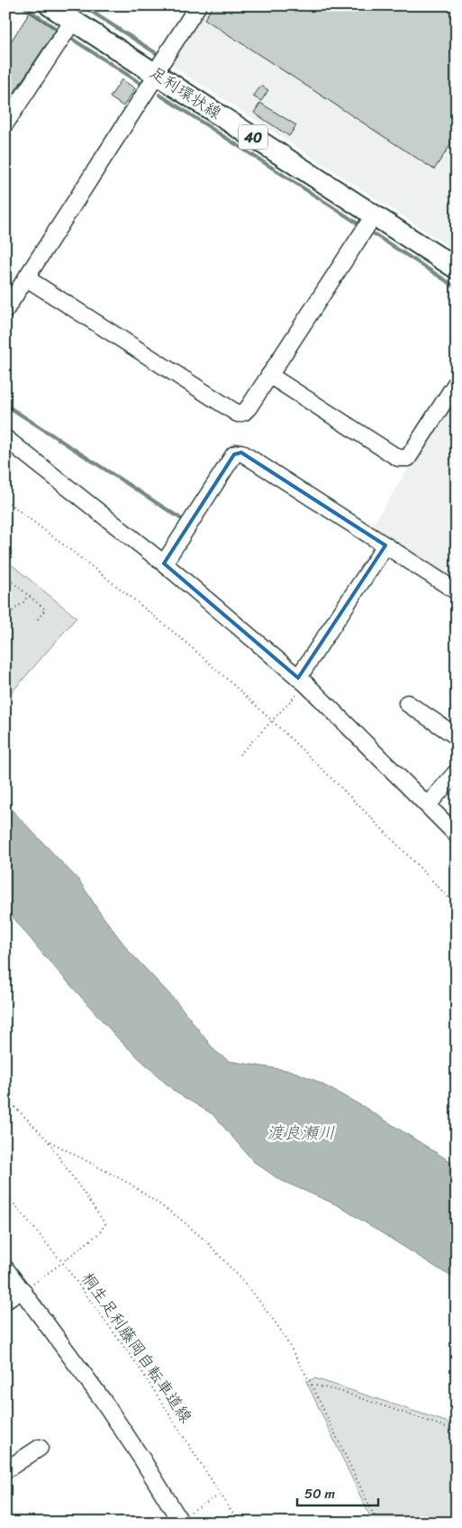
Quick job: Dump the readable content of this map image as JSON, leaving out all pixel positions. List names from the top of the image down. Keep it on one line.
{"streets":{"main road":["足利環状線","40"],"path":["桐生足利藤岡自転車道線"]},"water":["渡良瀬川"],"scale_bar":"50 m"}
